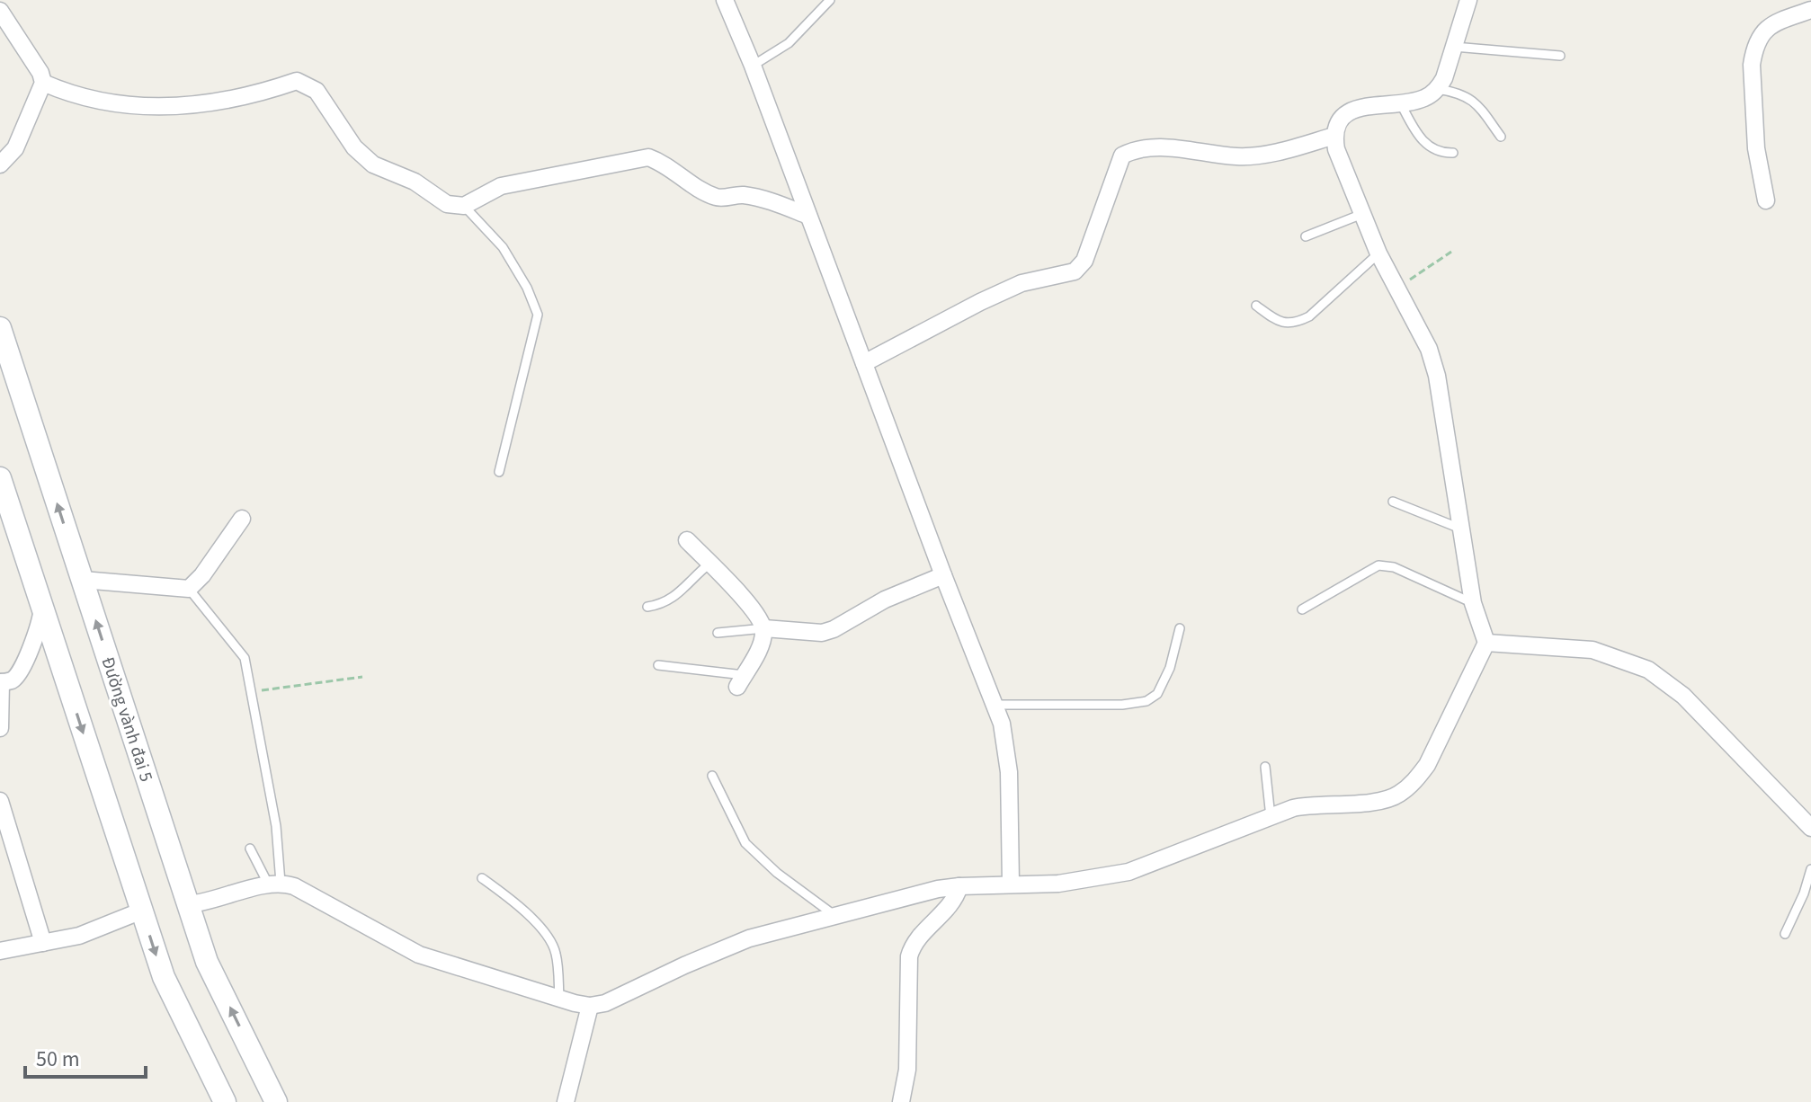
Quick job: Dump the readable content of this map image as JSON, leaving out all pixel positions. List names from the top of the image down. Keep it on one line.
{"streets":{"main road":["Đường vành đai 5"]},"scale_bar":"50 m"}
